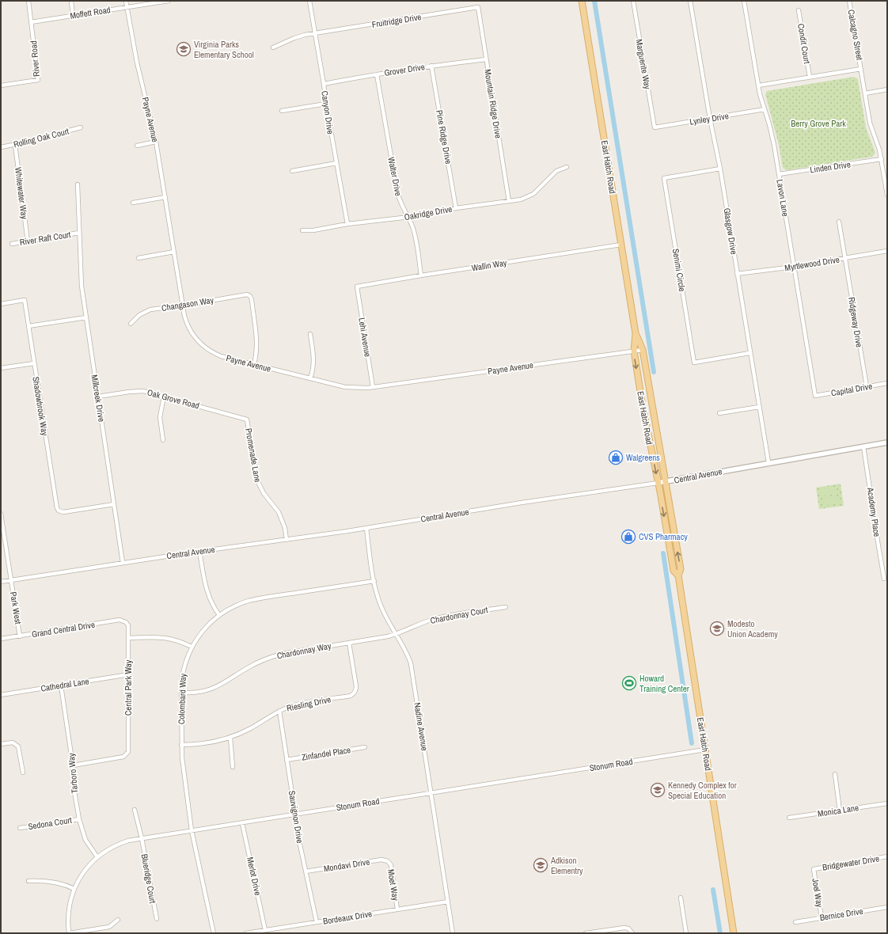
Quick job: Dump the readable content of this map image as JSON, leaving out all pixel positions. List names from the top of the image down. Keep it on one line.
{"streets":{"main road":["East Hatch Road"],"street":["Moffett Road","Fruitridge Drive","Calcagno Street","Condit Court","River Road","Marguerite Way","Grover Drive","Mountain Ridge Drive","Canyon Drive","Lynley Drive","Payne Avenue","Pine Ridge Drive","Rolling Oak Court","Linden Drive","Walter Drive","Whitewater Way","Lavon Lane","Oakridge Drive","Glasgow Drive","River Raft Court","Myrtlewood Drive","Wallin Way","Senimi Circle","Changason Way","Ridgeway Drive","Lehi Avenue","Capital Drive","Millcreek Drive","Oak Grove Road","Shadowbrook Way","Promenade Lane","Central Avenue","Academy Place","Park West","Chardonnay Court","Grand Central Drive","Chardonnay Way","Cathedral Lane","Central Park Way","Colombard Way","Riesling Drive","Nadine Avenue","Zinfandel Place","Stonum Road","Tarboro Way","Monica Lane","Sauvignon Drive","Sedona Court","Bridgewater Drive","Mondavi Drive","Merlot Drive","Blueridge Court","Moet Way","Joel Way","Bernice Drive","Bordeaux Drive"]},"crossings":[["Moffett Road","River Road"],["Moffett Road","Payne Avenue"],["Fruitridge Drive","Mountain Ridge Drive"],["Fruitridge Drive","Canyon Drive"],["Calcagno Street","Linden Drive"],["Marguerite Way","Lynley Drive"],["Grover Drive","Mountain Ridge Drive"],["Grover Drive","Canyon Drive"],["Grover Drive","Pine Ridge Drive"],["Grover Drive","Walter Drive"],["Mountain Ridge Drive","Oakridge Drive"],["Canyon Drive","Oakridge Drive"],["Lynley Drive","Lavon Lane"],["Lynley Drive","Glasgow Drive"],["Payne Avenue","East Hatch Road"],["Payne Avenue","Changason Way"],["Payne Avenue","Lehi Avenue"],["Pine Ridge Drive","Oakridge Drive"],["Rolling Oak Court","Whitewater Way"],["East Hatch Road","Wallin Way"],["East Hatch Road","Central Avenue"],["East Hatch Road","Stonum Road"],["Linden Drive","Lavon Lane"],["Walter Drive","Oakridge Drive"],["Walter Drive","Wallin Way"],["Whitewater Way","River Raft Court"],["Lavon Lane","Myrtlewood Drive"],["Lavon Lane","Capital Drive"],["Glasgow Drive","Myrtlewood Drive"],["Glasgow Drive","Senimi Circle"],["Glasgow Drive","Central Avenue"],["River Raft Court","Millcreek Drive"],["Myrtlewood Drive","Ridgeway Drive"],["Wallin Way","Lehi Avenue"],["Ridgeway Drive","Capital Drive"],["Millcreek Drive","Oak Grove Road"],["Millcreek Drive","Shadowbrook Way"],["Millcreek Drive","Central Avenue"],["Oak Grove Road","Promenade Lane"],["Promenade Lane","Central Avenue"],["Central Avenue","Academy Place"],["Central Avenue","Park West"],["Central Avenue","Nadine Avenue"],["Park West","Grand Central Drive"],["Chardonnay Court","Chardonnay Way"],["Chardonnay Court","Nadine Avenue"],["Grand Central Drive","Central Park Way"],["Chardonnay Way","Colombard Way"],["Chardonnay Way","Riesling Drive"],["Chardonnay Way","Nadine Avenue"],["Cathedral Lane","Central Park Way"],["Cathedral Lane","Tarboro Way"],["Central Park Way","Tarboro Way"],["Colombard Way","Riesling Drive"],["Colombard Way","Nadine Avenue"],["Colombard Way","Stonum Road"],["Riesling Drive","Sauvignon Drive"],["Nadine Avenue","Stonum Road"],["Nadine Avenue","Bordeaux Drive"],["Zinfandel Place","Sauvignon Drive"],["Stonum Road","Tarboro Way"],["Stonum Road","Sauvignon Drive"],["Stonum Road","Merlot Drive"],["Stonum Road","Blueridge Court"],["Tarboro Way","Sedona Court"],["Sauvignon Drive","Mondavi Drive"],["Sauvignon Drive","Bordeaux Drive"],["Bridgewater Drive","Joel Way"],["Mondavi Drive","Moet Way"],["Merlot Drive","Bordeaux Drive"],["Moet Way","Bordeaux Drive"],["Joel Way","Bernice Drive"]],"parks":["Berry Grove Park"],"places":{"school or university":["Virginia Parks Elementary School","Modesto Union Academy","Kennedy Complex for Special Education","Adkison Elementry"],"shop":["Walgreens","CVS Pharmacy"],"sports":["Howard Training Center"]}}
